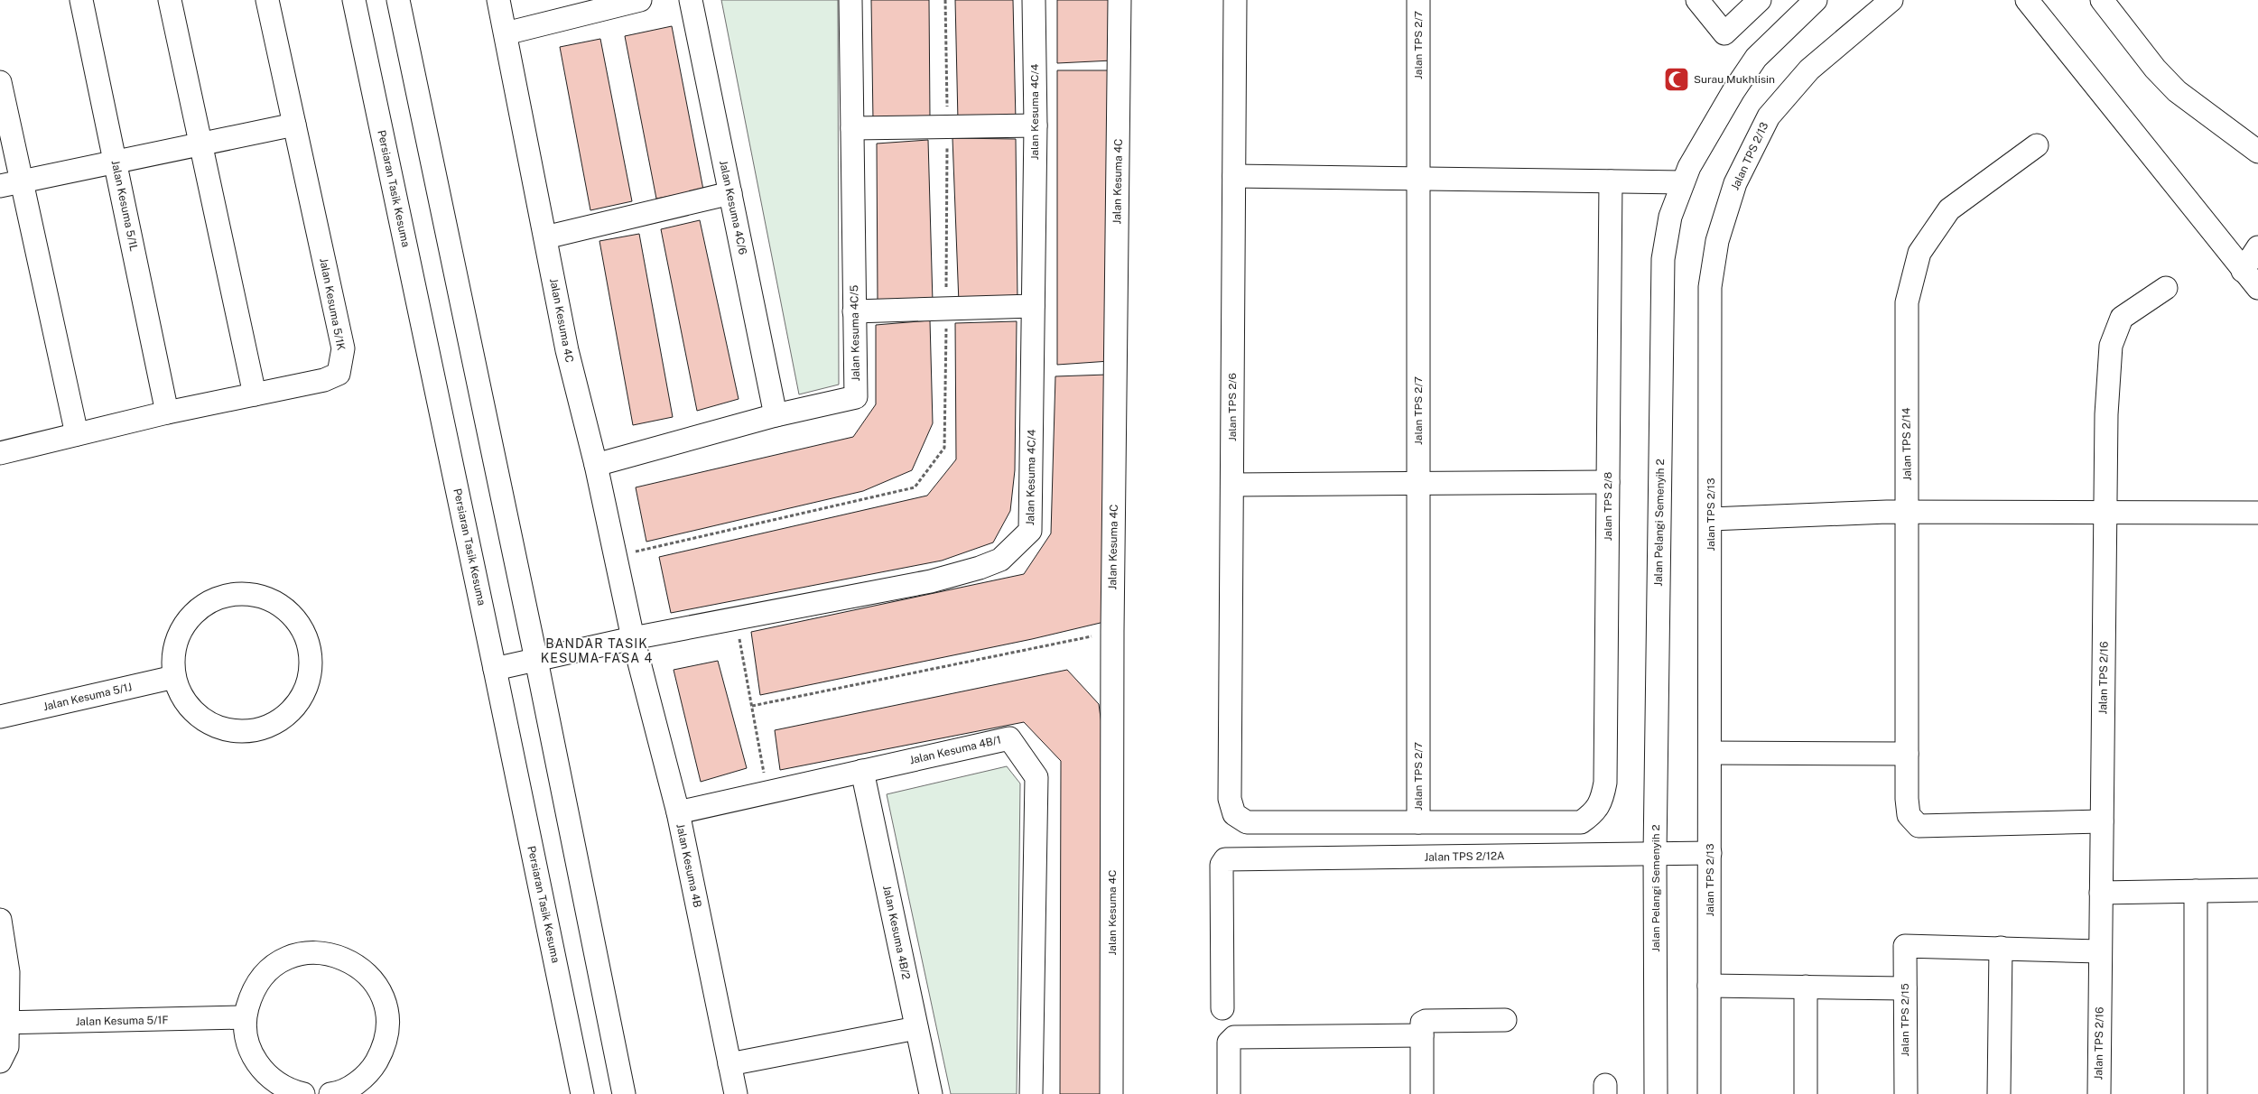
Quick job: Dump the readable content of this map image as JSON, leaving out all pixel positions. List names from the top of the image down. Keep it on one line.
{"streets":{"street":["Jalan TPS 2/7","Jalan Kesuma 4C/4","Jalan TPS 2/13","Jalan Kesuma 4C","Persiaran Tasik Kesuma","Jalan Kesuma 5/1L","Jalan Kesuma 4C/6","Jalan Kesuma 5/1K","Jalan Kesuma 4C/5","Jalan TPS 2/6","Jalan TPS 2/14","Jalan TPS 2/8","Jalan Pelangi Semenyih 2","Jalan TPS 2/16","Jalan Kesuma 5/1J","Jalan Kesuma 4B/1","Jalan TPS 2/12A","Jalan Kesuma 4B","Jalan Kesuma 4B/2","Jalan TPS 2/15","Jalan Kesuma 5/1F"]},"crossings":[["Jalan TPS 2/7","Jalan TPS 2/6"],["Jalan TPS 2/7","Jalan TPS 2/8"],["Jalan Kesuma 4C/4","Jalan Kesuma 4C"],["Jalan Kesuma 4C/4","Persiaran Tasik Kesuma"],["Jalan Kesuma 4C/4","Jalan Kesuma 4B"],["Jalan TPS 2/13","Jalan TPS 2/12A"],["Jalan Kesuma 4C","Jalan Kesuma 4C/5"],["Jalan Kesuma 4C","Jalan Kesuma 4B"],["Jalan Kesuma 5/1L","Jalan Kesuma 5/1K"],["Jalan Kesuma 4C/6","Jalan Kesuma 4C/5"],["Jalan TPS 2/6","Jalan TPS 2/8"],["Jalan TPS 2/14","Jalan TPS 2/16"],["Jalan Pelangi Semenyih 2","Jalan TPS 2/12A"],["Jalan Kesuma 4B/1","Jalan Kesuma 4B"],["Jalan Kesuma 4B/1","Jalan Kesuma 4B/2"]],"districts":["BANDAR TASIK KESUMA FASA 4"],"places":{"mosque":["Surau Mukhlisin"]}}
